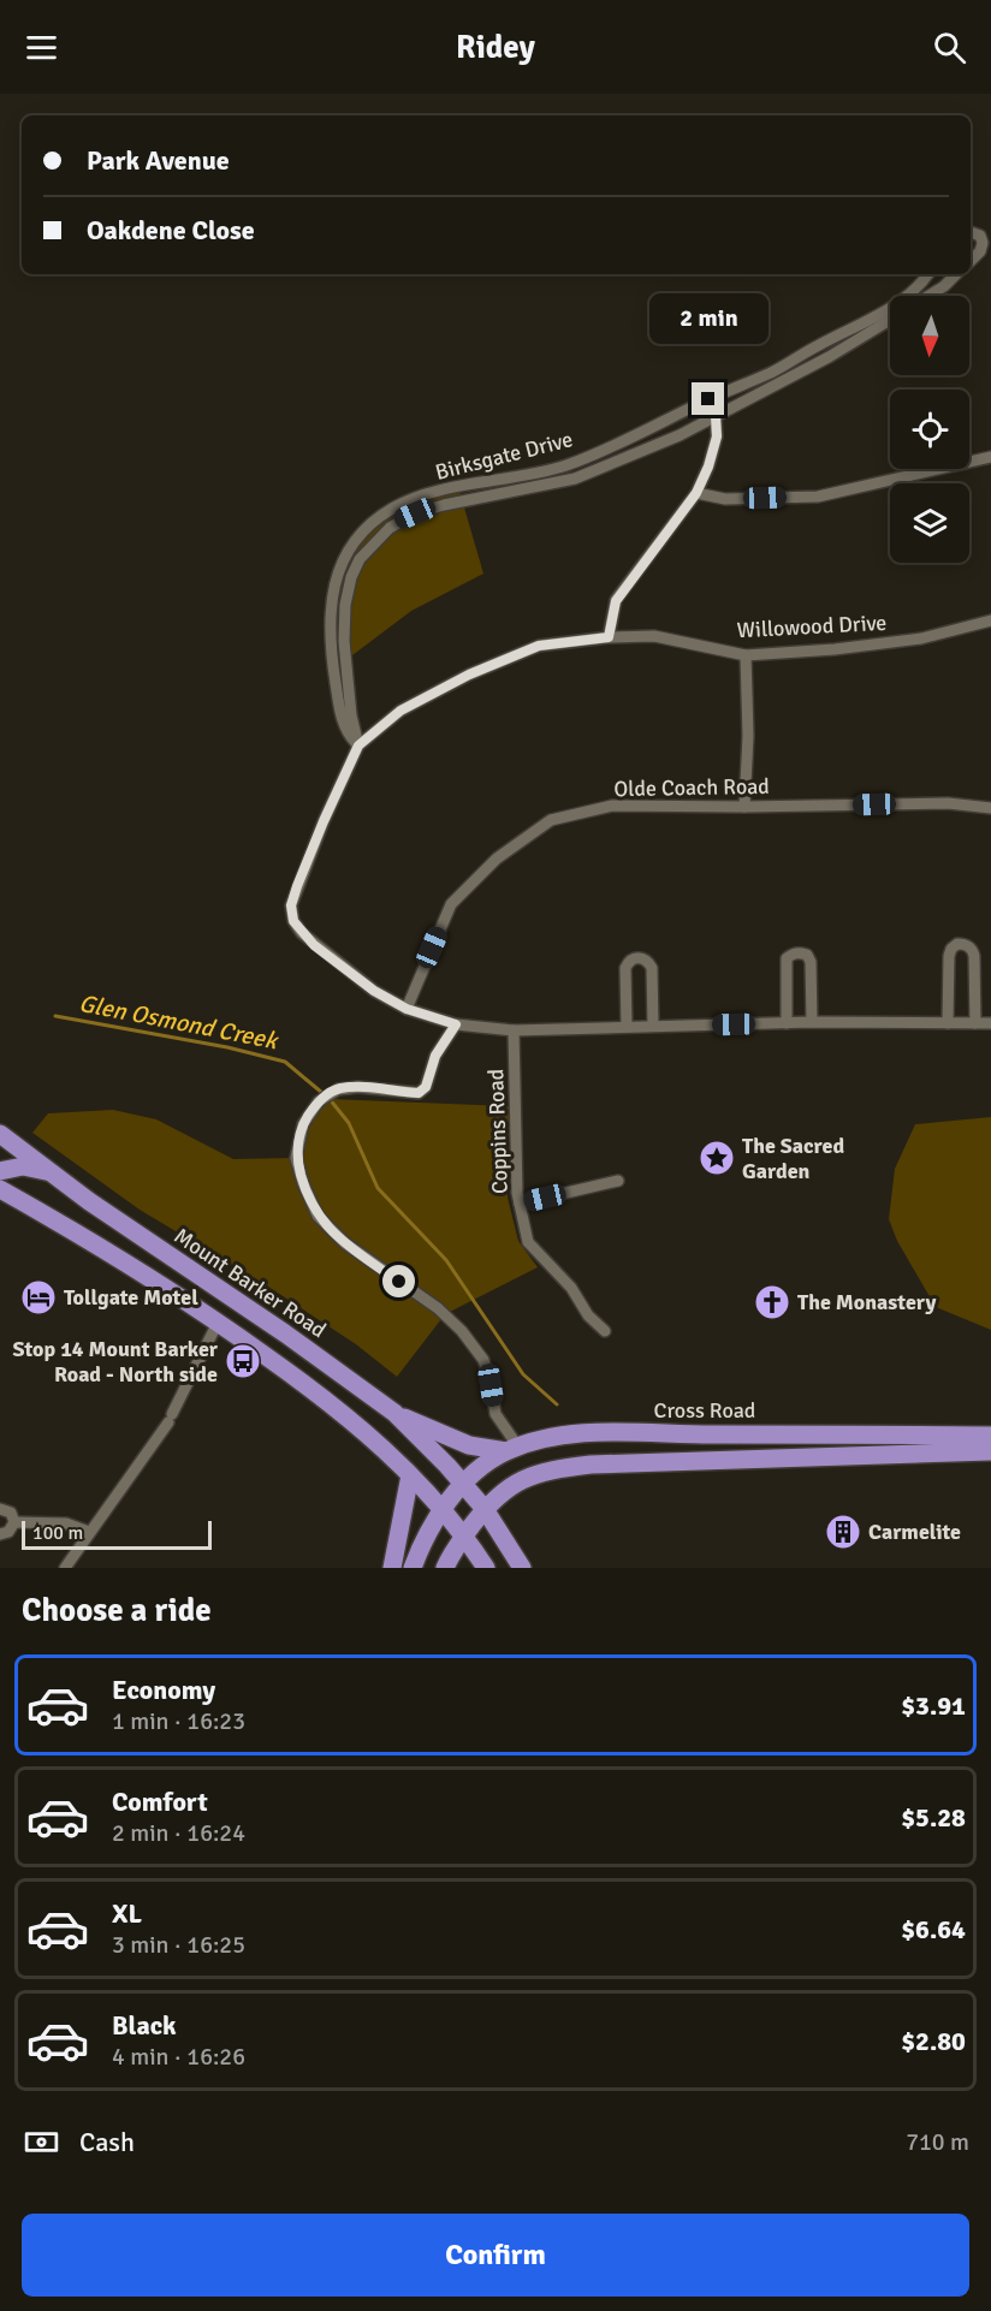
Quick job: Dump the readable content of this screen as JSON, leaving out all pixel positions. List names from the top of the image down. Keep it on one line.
{"streets":{"highway":["Mount Barker Road","Cross Road"],"street":["Birksgate Drive","Willowood Drive","Olde Coach Road","Coppins Road"]},"crossings":[["Birksgate Drive","Willowood Drive"],["Mount Barker Road","Cross Road"]],"water":["Glen Osmond Creek"],"places":{"place":["The Sacred Garden"],"hotel":["Tollgate Motel"],"church":["The Monastery"],"bus stop":["Stop 14 Mount Barker Road - North side"],"building":["Carmelite"]},"scale_bar":"100 m","north":"bottom","page":{"header":"Ridey","banner":["Park Avenue","Oakdene Close"],"bubble":"2 min","scale":"100 m","heading":"Choose a ride","list":[{"name":"Economy","note":"1 min · 16:23","value":"$3.91"},{"name":"Comfort","note":"2 min · 16:24","value":"$5.28"},{"name":"XL","note":"3 min · 16:25","value":"$6.64"},{"name":"Black","note":"4 min · 16:26","value":"$2.80"}],"pay":["Cash","710 m"],"buttons":"Confirm"}}
